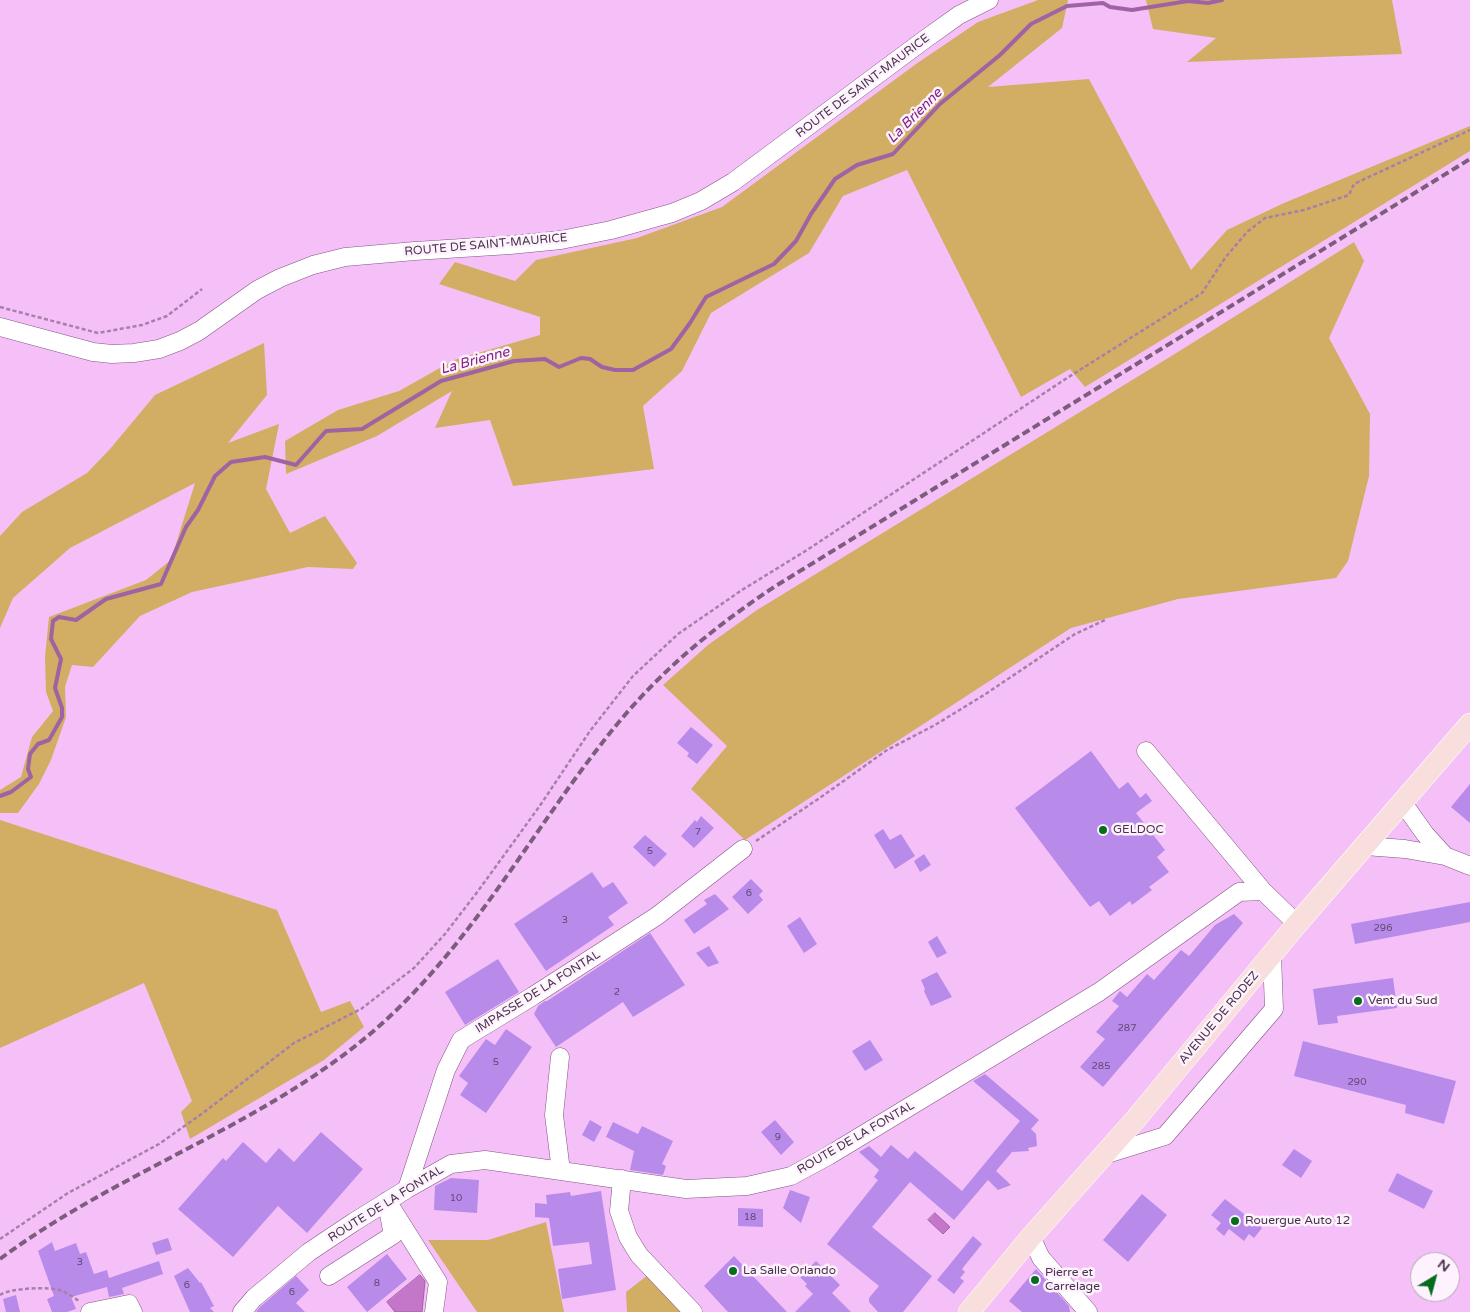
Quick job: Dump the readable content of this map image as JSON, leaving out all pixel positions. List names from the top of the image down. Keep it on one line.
{"streets":{"main road":["AVENUE DE RODEZ"],"street":["ROUTE DE SAINT-MAURICE","IMPASSE DE LA FONTAL","ROUTE DE LA FONTAL"]},"crossings":[["IMPASSE DE LA FONTAL","ROUTE DE LA FONTAL"]],"water":["La Brienne"],"places":["GELDOC","Vent du Sud","Rouergue Auto 12","La Salle Orlando","Pierre et Carrelage"],"house_numbers":["7","5","6","3","296","2","287","5","285","290","9","10","18","3","8","6","6"],"north":"top right"}
